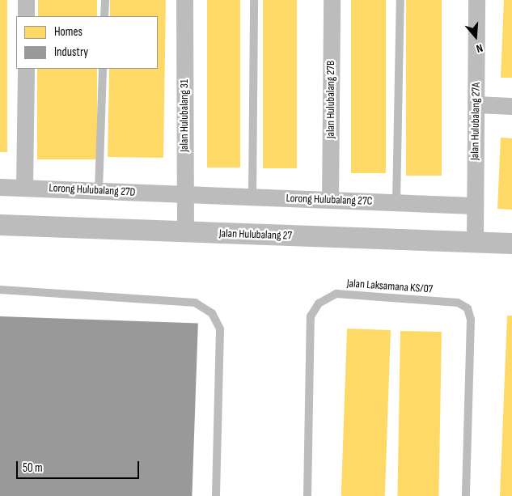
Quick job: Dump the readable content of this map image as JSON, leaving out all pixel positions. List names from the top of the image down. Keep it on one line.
{"streets":{"street":["Jalan Hulubalang 27B","Jalan Hulubalang 31","Jalan Hulubalang 27A","Lorong Hulubalang 27D","Lorong Hulubalang 27C","Jalan Hulubalang 27"],"lane":["Jalan Laksamana KS/07"]},"crossings":[["Jalan Hulubalang 27B","Lorong Hulubalang 27C"],["Jalan Hulubalang 31","Lorong Hulubalang 27D"],["Jalan Hulubalang 31","Lorong Hulubalang 27C"],["Jalan Hulubalang 31","Jalan Hulubalang 27"],["Jalan Hulubalang 27A","Lorong Hulubalang 27C"],["Jalan Hulubalang 27A","Jalan Hulubalang 27"],["Lorong Hulubalang 27D","Lorong Hulubalang 27C"]],"legend":["Homes","Industry"],"scale_bar":"50 m","north":"bottom"}
